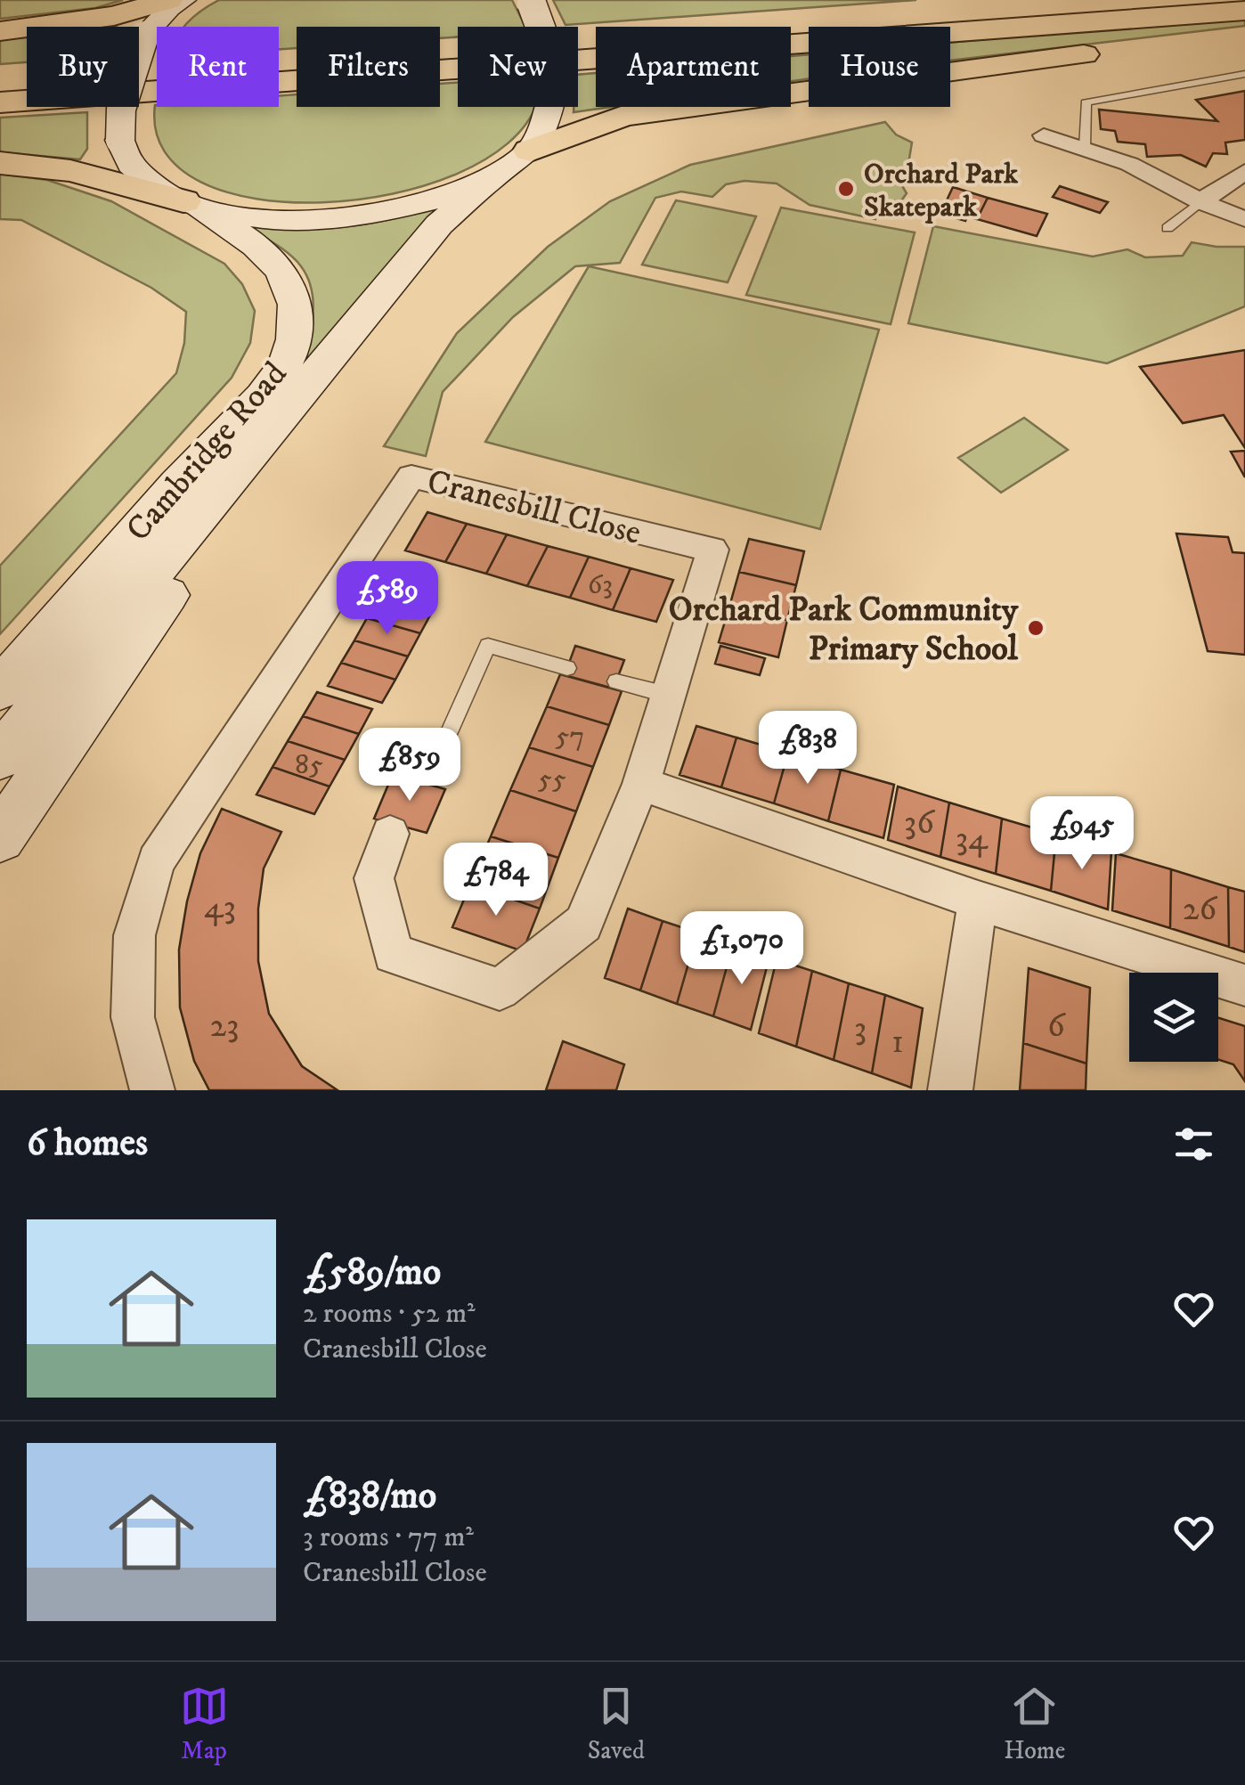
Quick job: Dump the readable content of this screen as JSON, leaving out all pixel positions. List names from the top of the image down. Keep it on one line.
{"streets":{"main road":["Cambridge Road"],"street":["Cranesbill Close"]},"places":["Orchard Park Skatepark","Orchard Park Community Primary School"],"house_numbers":["63","57","85","55","36","34","43","26","23","6","3","1"],"page":{"chip":["Buy","Rent","Filters","New","Apartment","House"],"price":["£589","£838","£859","£945","£784","£1,070"],"heading":"6 homes","list":[{"name":"£589/mo","note":"2 rooms · 52 m² · Cranesbill Close"},{"name":"£838/mo","note":"3 rooms · 77 m² · Cranesbill Close"}],"tabs":["Map","Saved","Home"]}}
